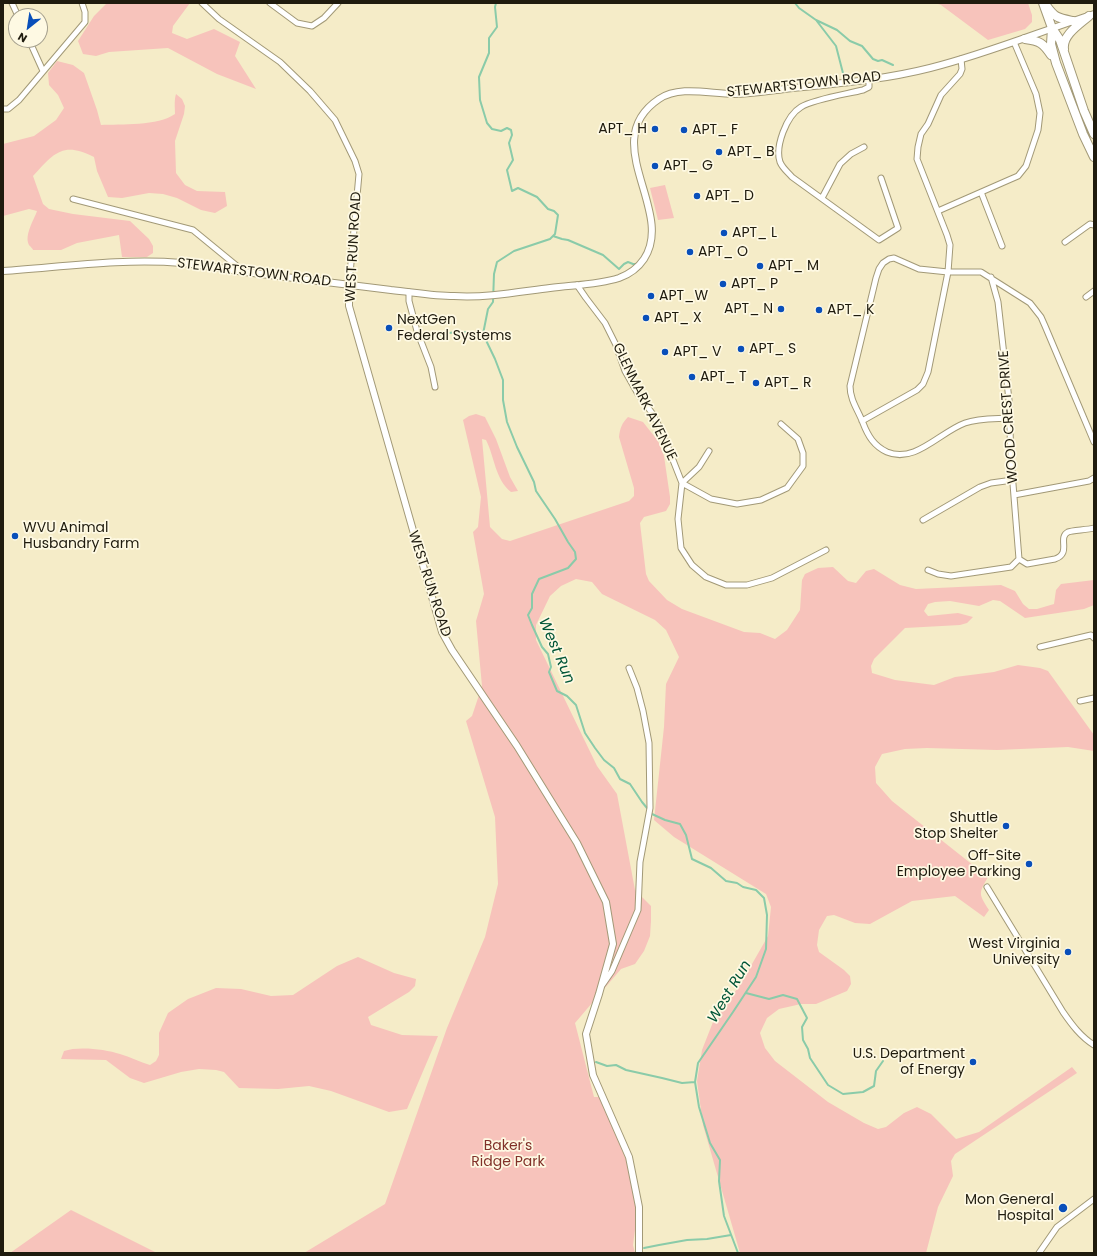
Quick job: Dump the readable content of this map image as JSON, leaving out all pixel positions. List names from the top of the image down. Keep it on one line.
{"streets":{"street":["STEWARTSTOWN ROAD","WEST RUN ROAD","GLENMARK AVENUE","WOOD CREST DRIVE"]},"crossings":[["STEWARTSTOWN ROAD","WEST RUN ROAD"],["STEWARTSTOWN ROAD","GLENMARK AVENUE"]],"water":["West Run"],"parks":["Baker's Ridge Park"],"places":["APT_ H","APT_ F","APT_ B","APT_ G","APT_ D","APT_ L","APT_ O","APT_ M","APT_ P","APT_W","APT_ N","APT_ K","APT_ X","NextGen Federal Systems","APT_ S","APT_ V","APT_ T","APT_ R","WVU Animal Husbandry Farm","Shuttle Stop Shelter","Off-Site Employee Parking","West Virginia University","U.S. Department of Energy","Mon General Hospital"],"north":"bottom left"}
